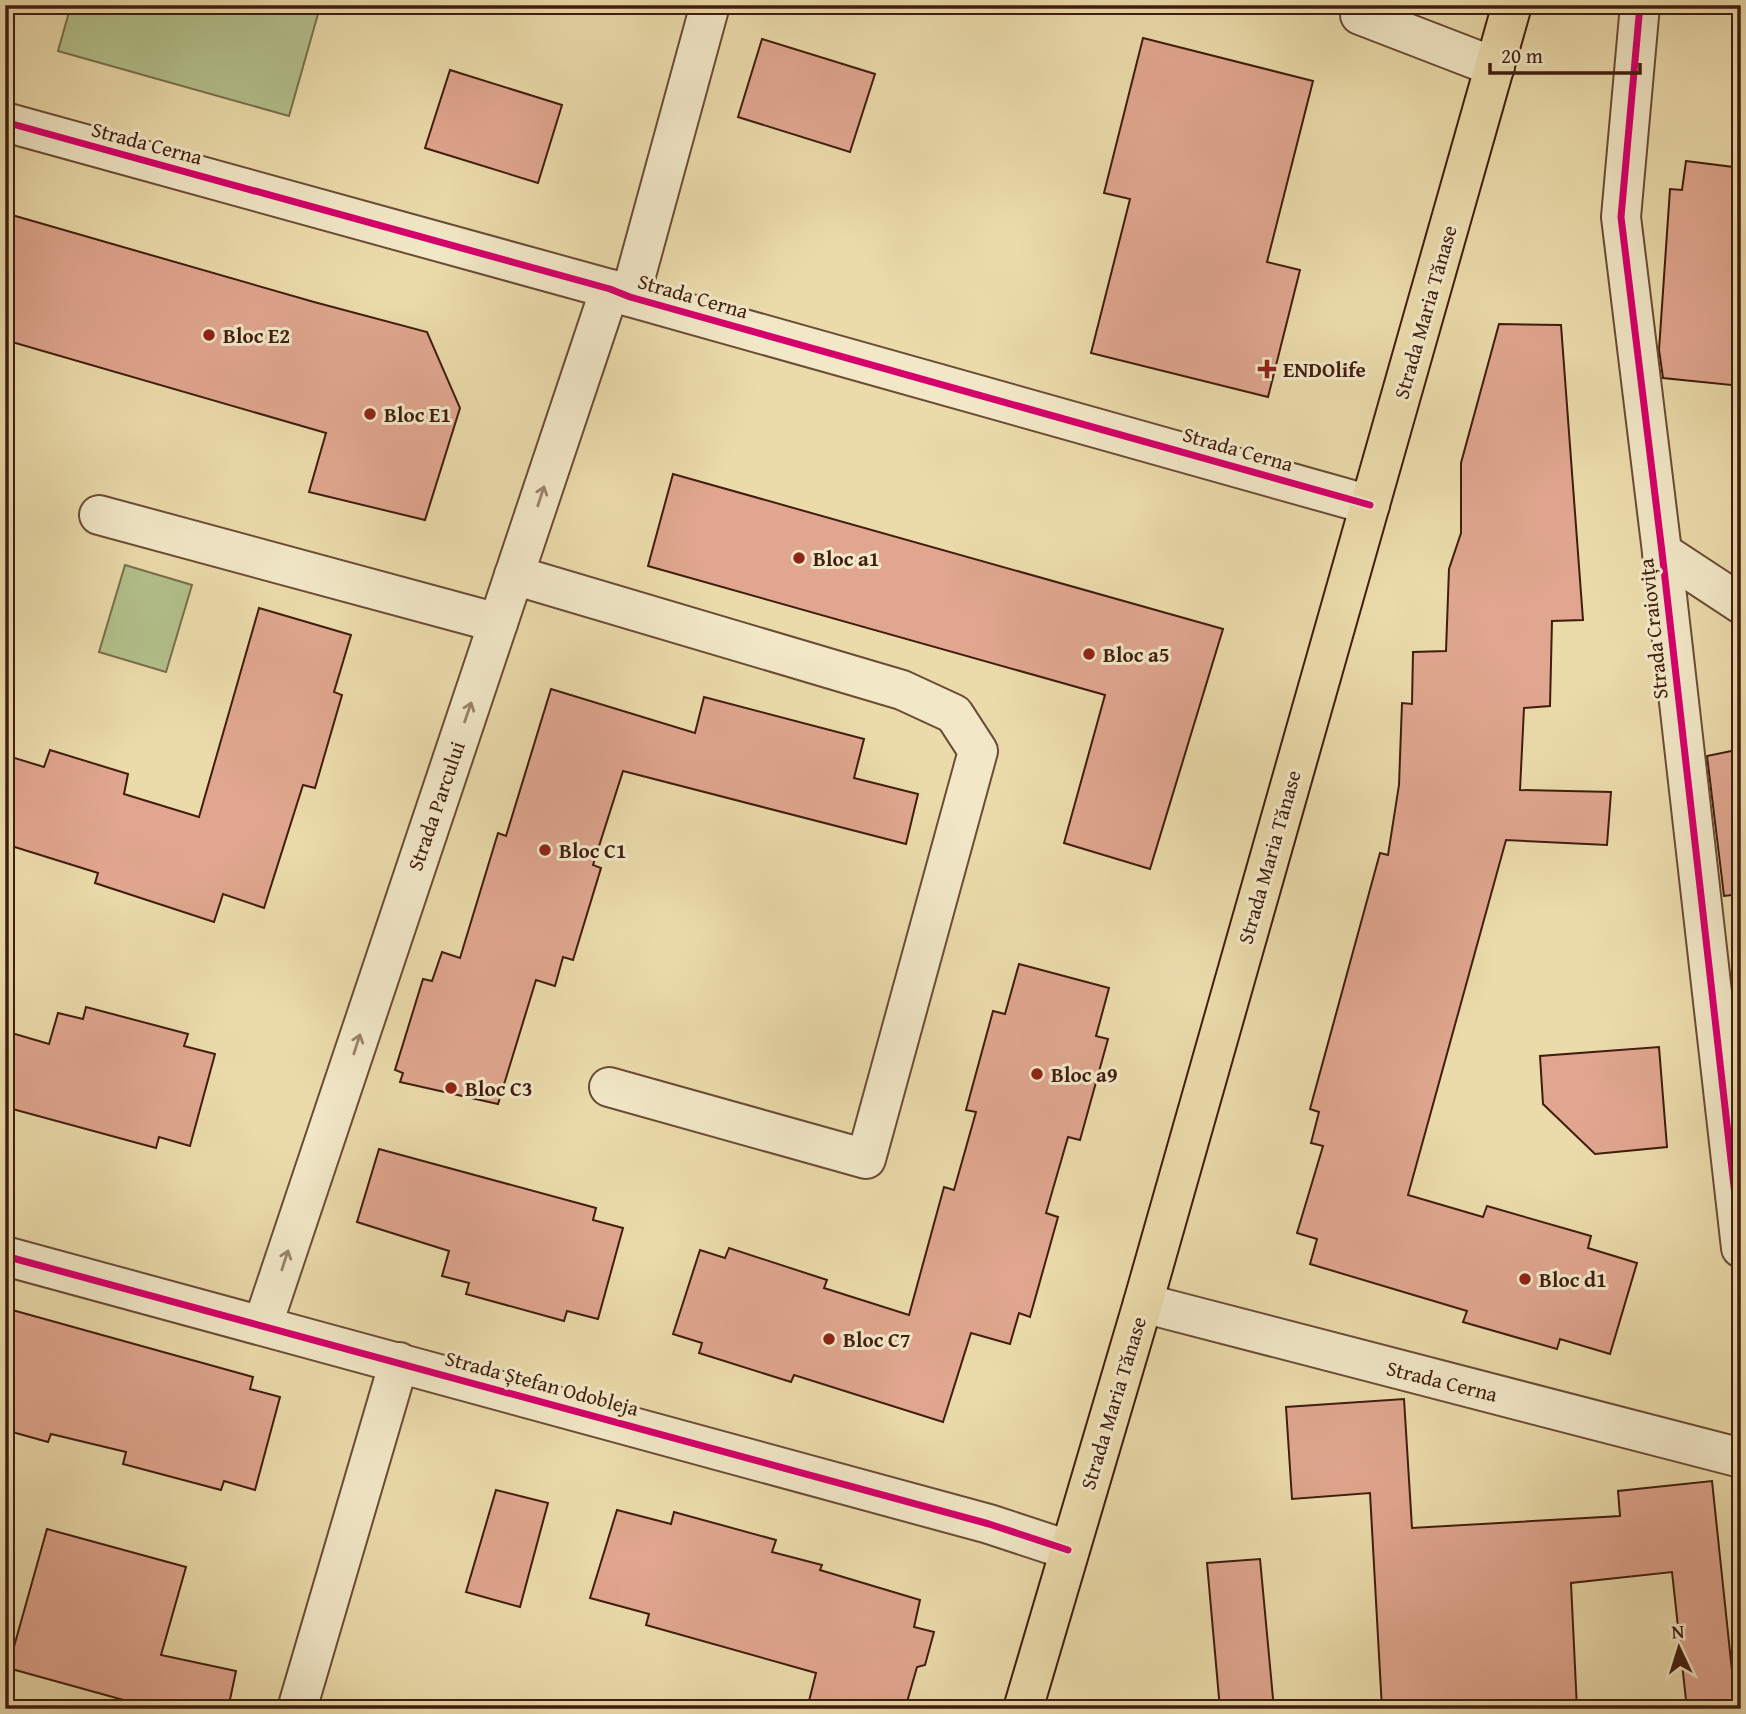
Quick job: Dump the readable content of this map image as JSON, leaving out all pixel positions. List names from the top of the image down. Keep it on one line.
{"streets":{"main road":["Strada Maria Tănase"],"street":["Strada Cerna","Strada Craiovița","Strada Parcului","Strada Ștefan Odobleja"]},"crossings":[["Strada Cerna","Strada Maria Tănase"],["Strada Cerna","Strada Parcului"],["Strada Maria Tănase","Strada Ștefan Odobleja"],["Strada Parcului","Strada Ștefan Odobleja"]],"one_way":["Strada Parcului"],"places":{"other":["Bloc E2","Bloc E1","Bloc a1","Bloc a5","Bloc C1","Bloc a9","Bloc C3","Bloc d1","Bloc C7"],"health":["ENDOlife"]},"scale_bar":"20 m","north":"top"}
